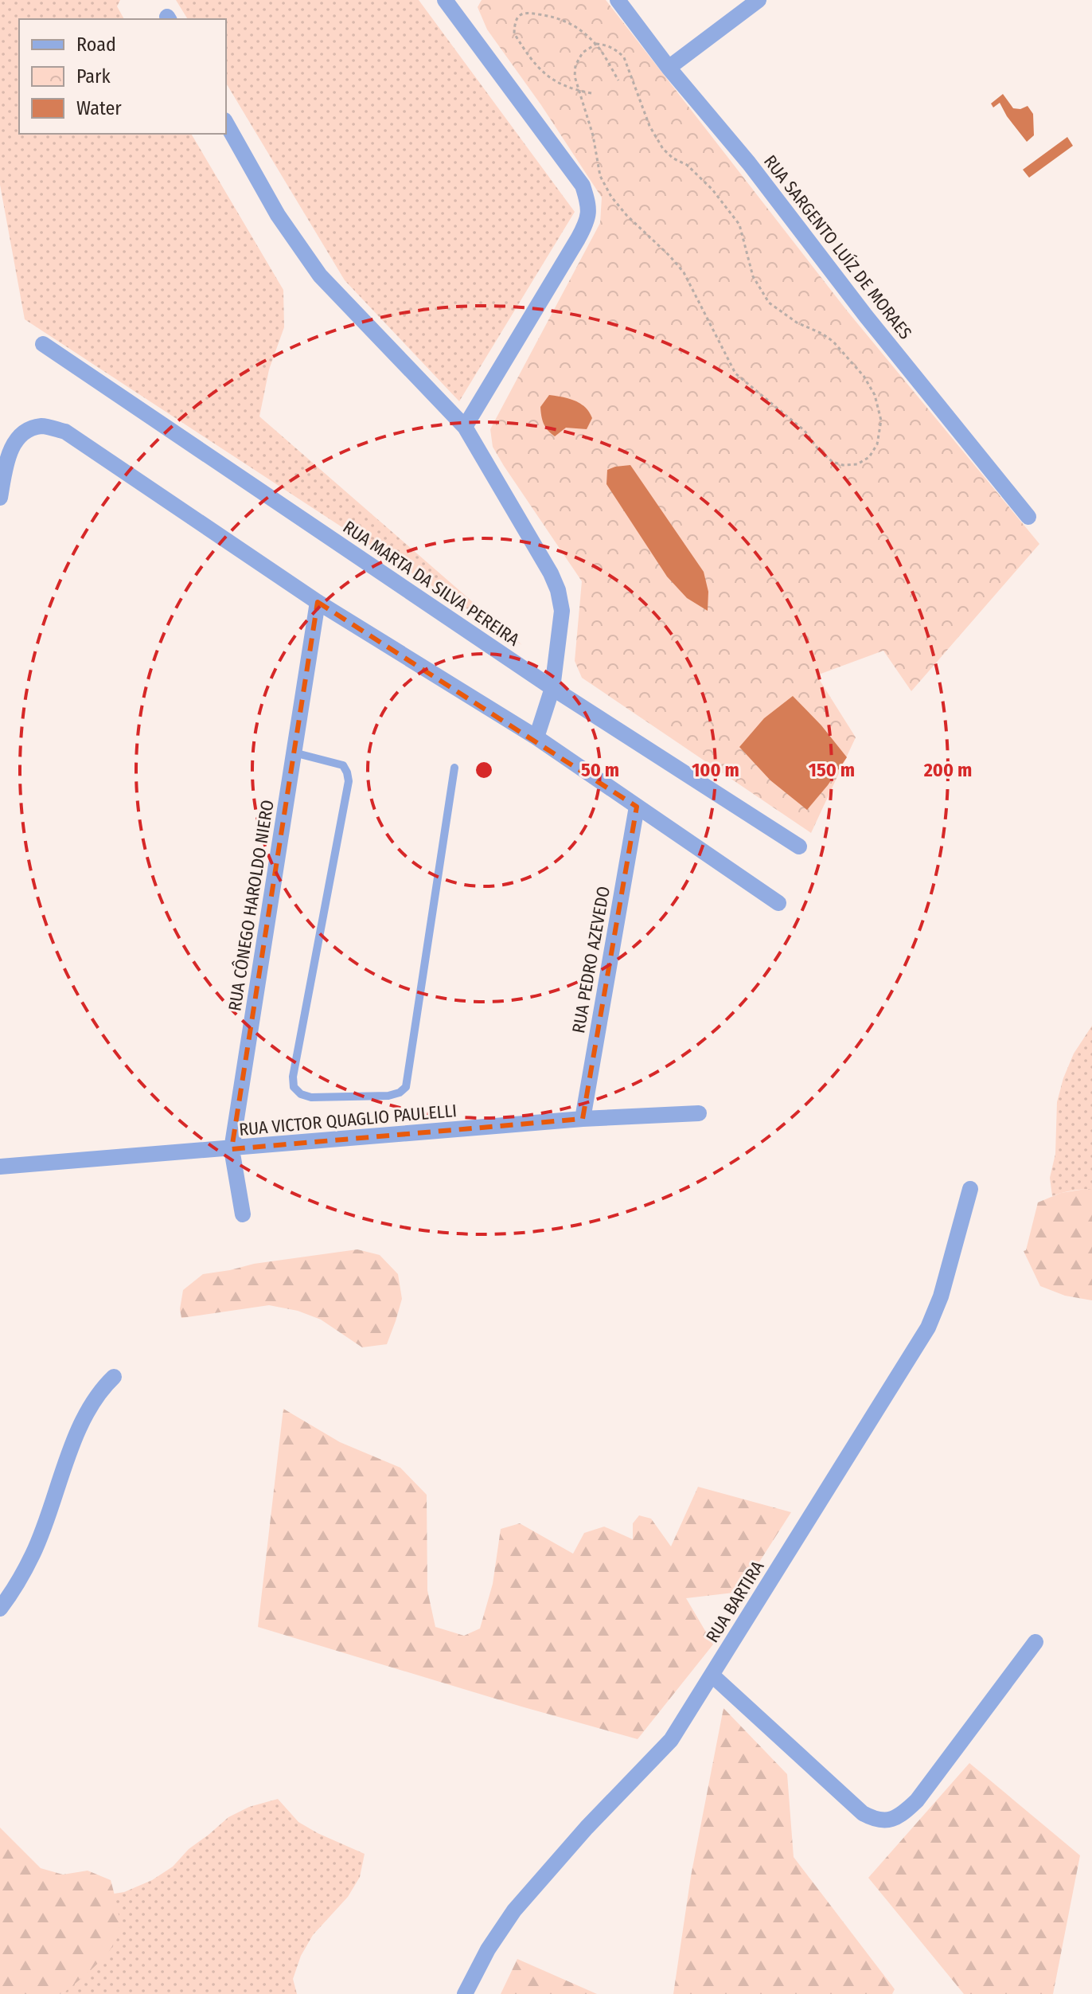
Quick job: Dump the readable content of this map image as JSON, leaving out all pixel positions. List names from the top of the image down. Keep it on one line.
{"streets":{"street":["RUA SARGENTO LUÍZ DE MORAES","RUA MARTA DA SILVA PEREIRA","RUA CÔNEGO HAROLDO NIERO","RUA PEDRO AZEVEDO","RUA VICTOR QUAGLIO PAULELLI","RUA BARTIRA"]},"crossings":[["RUA CÔNEGO HAROLDO NIERO","RUA VICTOR QUAGLIO PAULELLI"],["RUA PEDRO AZEVEDO","RUA VICTOR QUAGLIO PAULELLI"]],"legend":["Road","Park","Water"],"rings":["50 m","100 m","150 m","200 m"]}
